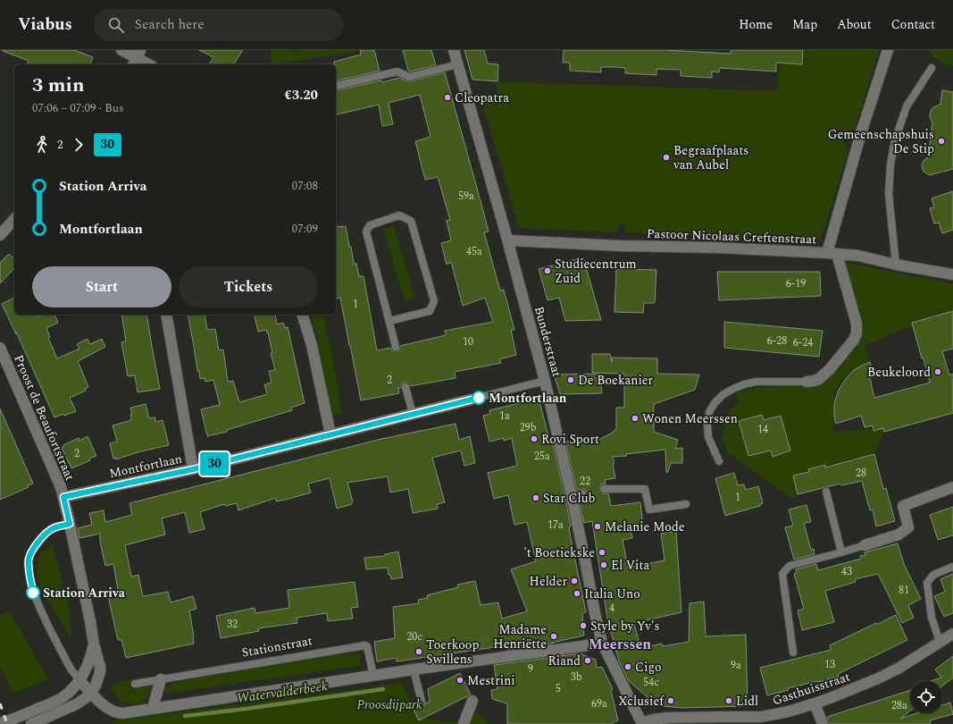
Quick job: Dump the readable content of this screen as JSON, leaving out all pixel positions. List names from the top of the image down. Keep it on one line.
{"streets":{"street":["Pastoor Nicolaas Creftenstraat","Bunderstraat","Proost de Beaufortstraat","Montfortlaan","Gasthuisstraat"],"lane":["Stationstraat"]},"crossings":[["Pastoor Nicolaas Creftenstraat","Bunderstraat"],["Bunderstraat","Montfortlaan"],["Bunderstraat","Gasthuisstraat"],["Proost de Beaufortstraat","Montfortlaan"]],"districts":["Meerssen"],"water":["Watervalderbeek"],"parks":["Proosdijpark"],"places":["Cleopatra","Gemeenschapshuis De Stip","Begraafplaats van Aubel","Studiecentrum Zuid","Beukeloord","De Boekanier","Montfortlaan","Wonen Meerssen","Rovi Sport","Star Club","Melanie Mode","'t Boetiekske","El Vita","Helder","Station Arriva","Italia Uno","Style by Yv's","Madame Henriëtte","Toerkoop Swillens","Riand","Cigo","Mestrini","Xclusief","Lidl"],"lines":["bus line 30"],"house_numbers":["59a","45a","6-19","1","6-28","10","6-24","2","1a","29b","14","2","25a","28","22","1","17a","43","81","4","32","20c","13","9a","9","3b","54c","5","69a","28a"],"page":{"header":"Viabus","search":"Search here","nav":["Home","Map","About","Contact"],"on_map":"30","heading":["3 min","07:06 – 07:09 · Bus","€3.20"],"legs":["2","30"],"list":[{"name":"Station Arriva","value":"07:08"},{"name":"Montfortlaan","value":"07:09"}],"buttons":["Start","Tickets"]}}
